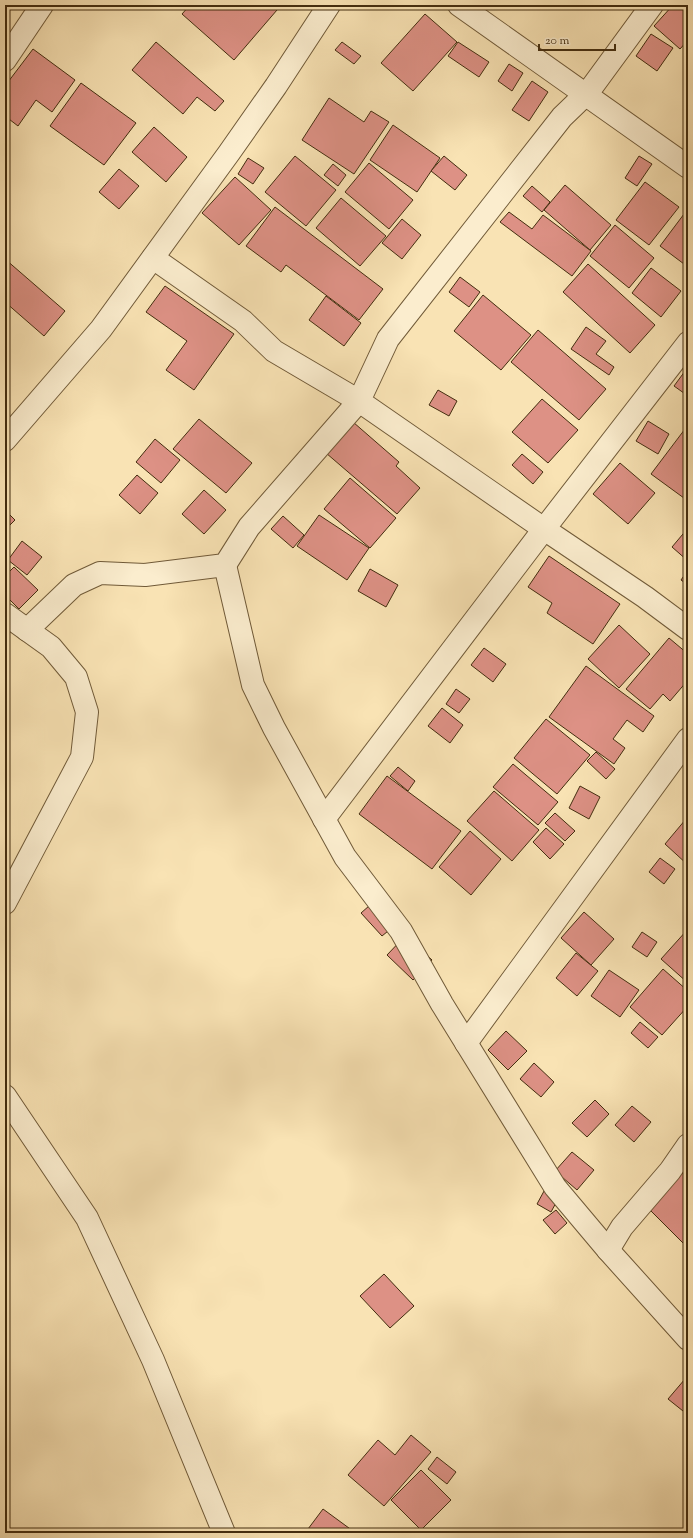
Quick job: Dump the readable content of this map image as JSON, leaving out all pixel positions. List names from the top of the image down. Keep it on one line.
{"scale_bar":"20 m"}
